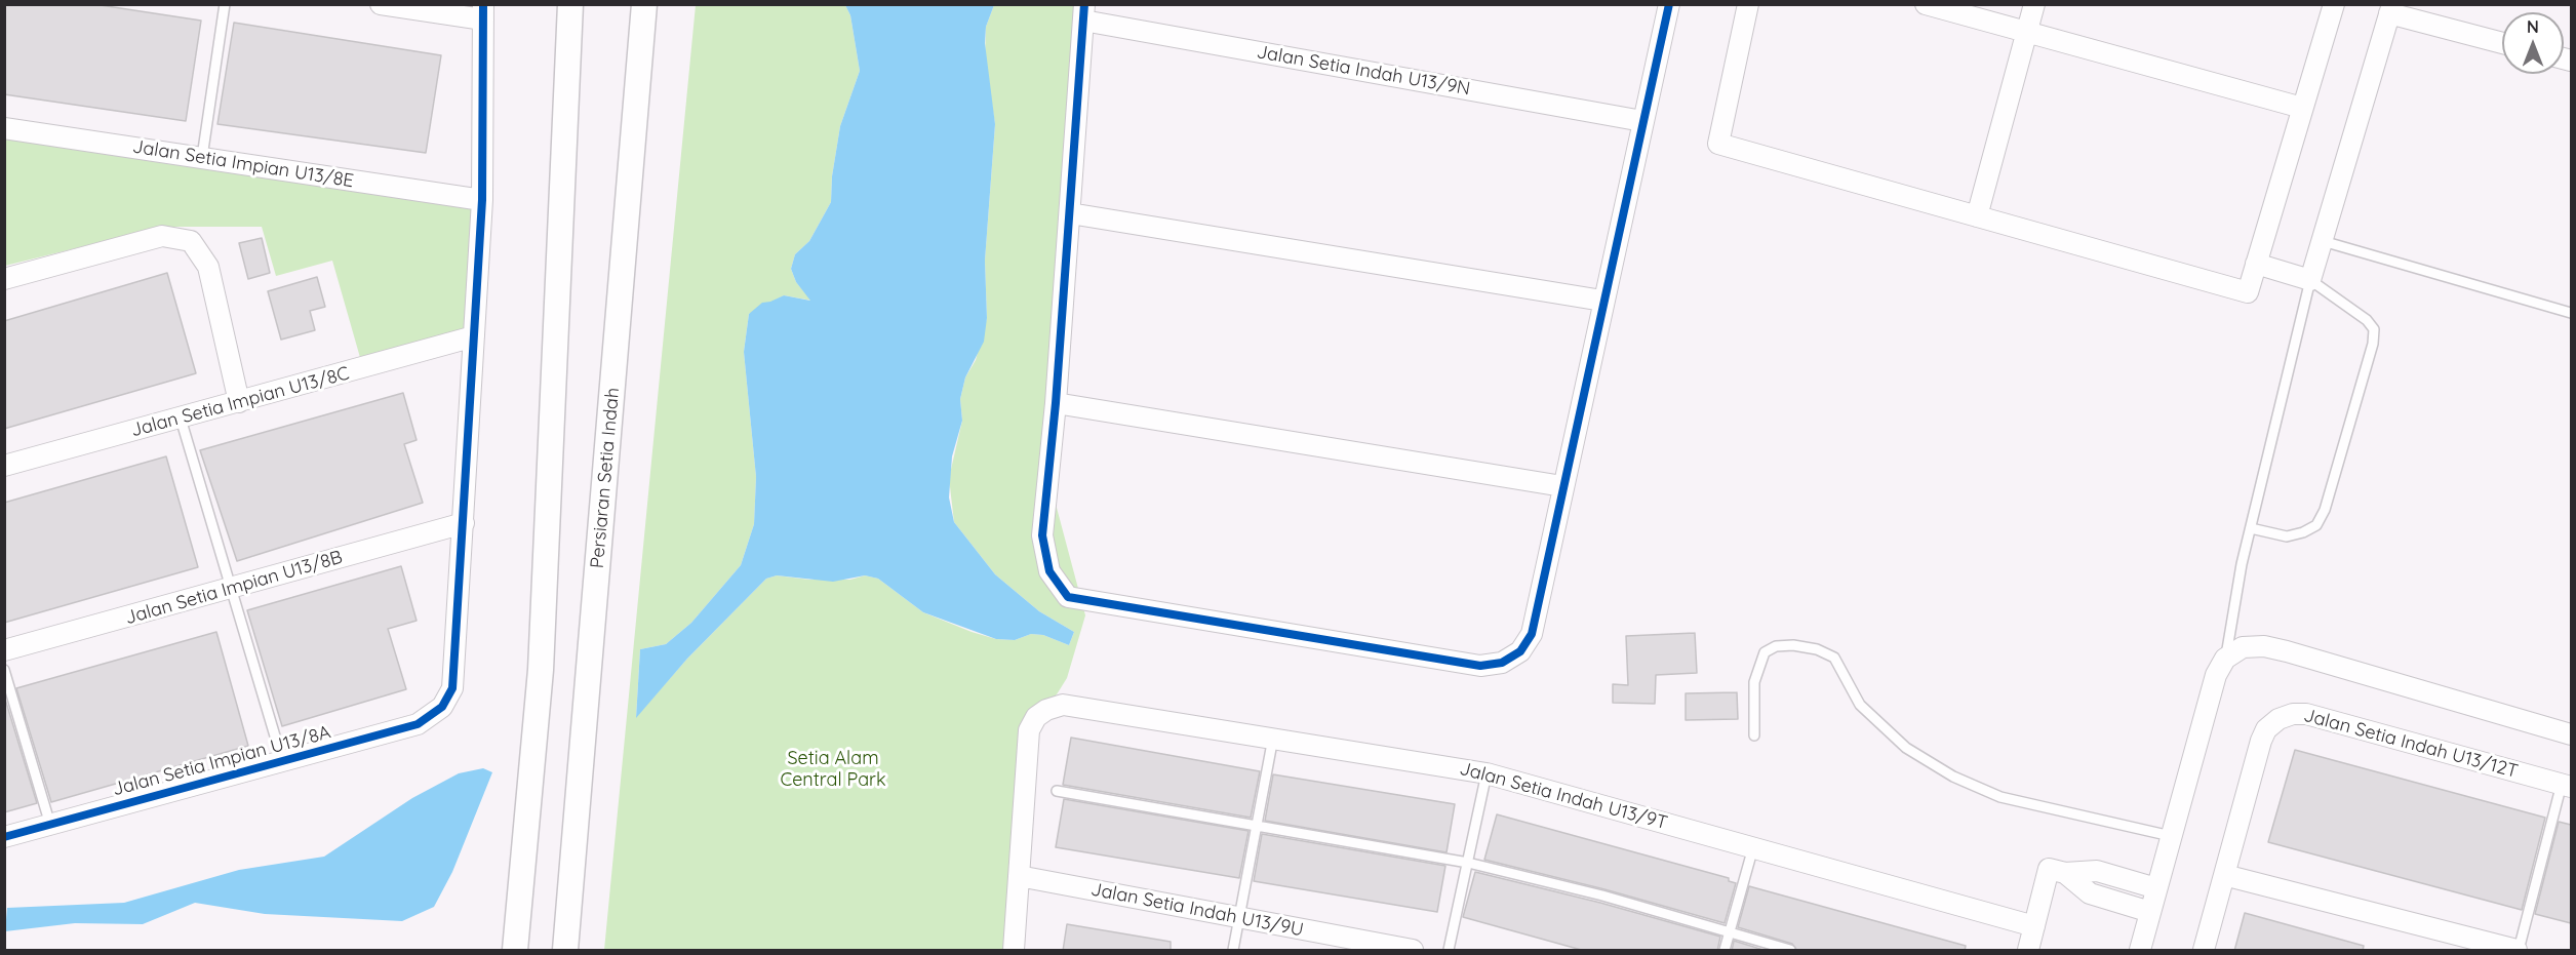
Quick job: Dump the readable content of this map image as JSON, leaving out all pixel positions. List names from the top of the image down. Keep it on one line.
{"streets":{"street":["Jalan Setia Indah U13/9N","Jalan Setia Impian U13/8E","Jalan Setia Impian U13/8C","Persiaran Setia Indah","Jalan Setia Impian U13/8B","Jalan Setia Indah U13/12T","Jalan Setia Impian U13/8A","Jalan Setia Indah U13/9T","Jalan Setia Indah U13/9U"]},"crossings":[["Jalan Setia Impian U13/8B","Jalan Setia Impian U13/8A"],["Jalan Setia Indah U13/9T","Jalan Setia Indah U13/9U"]],"parks":["Setia Alam Central Park"],"north":"top"}
